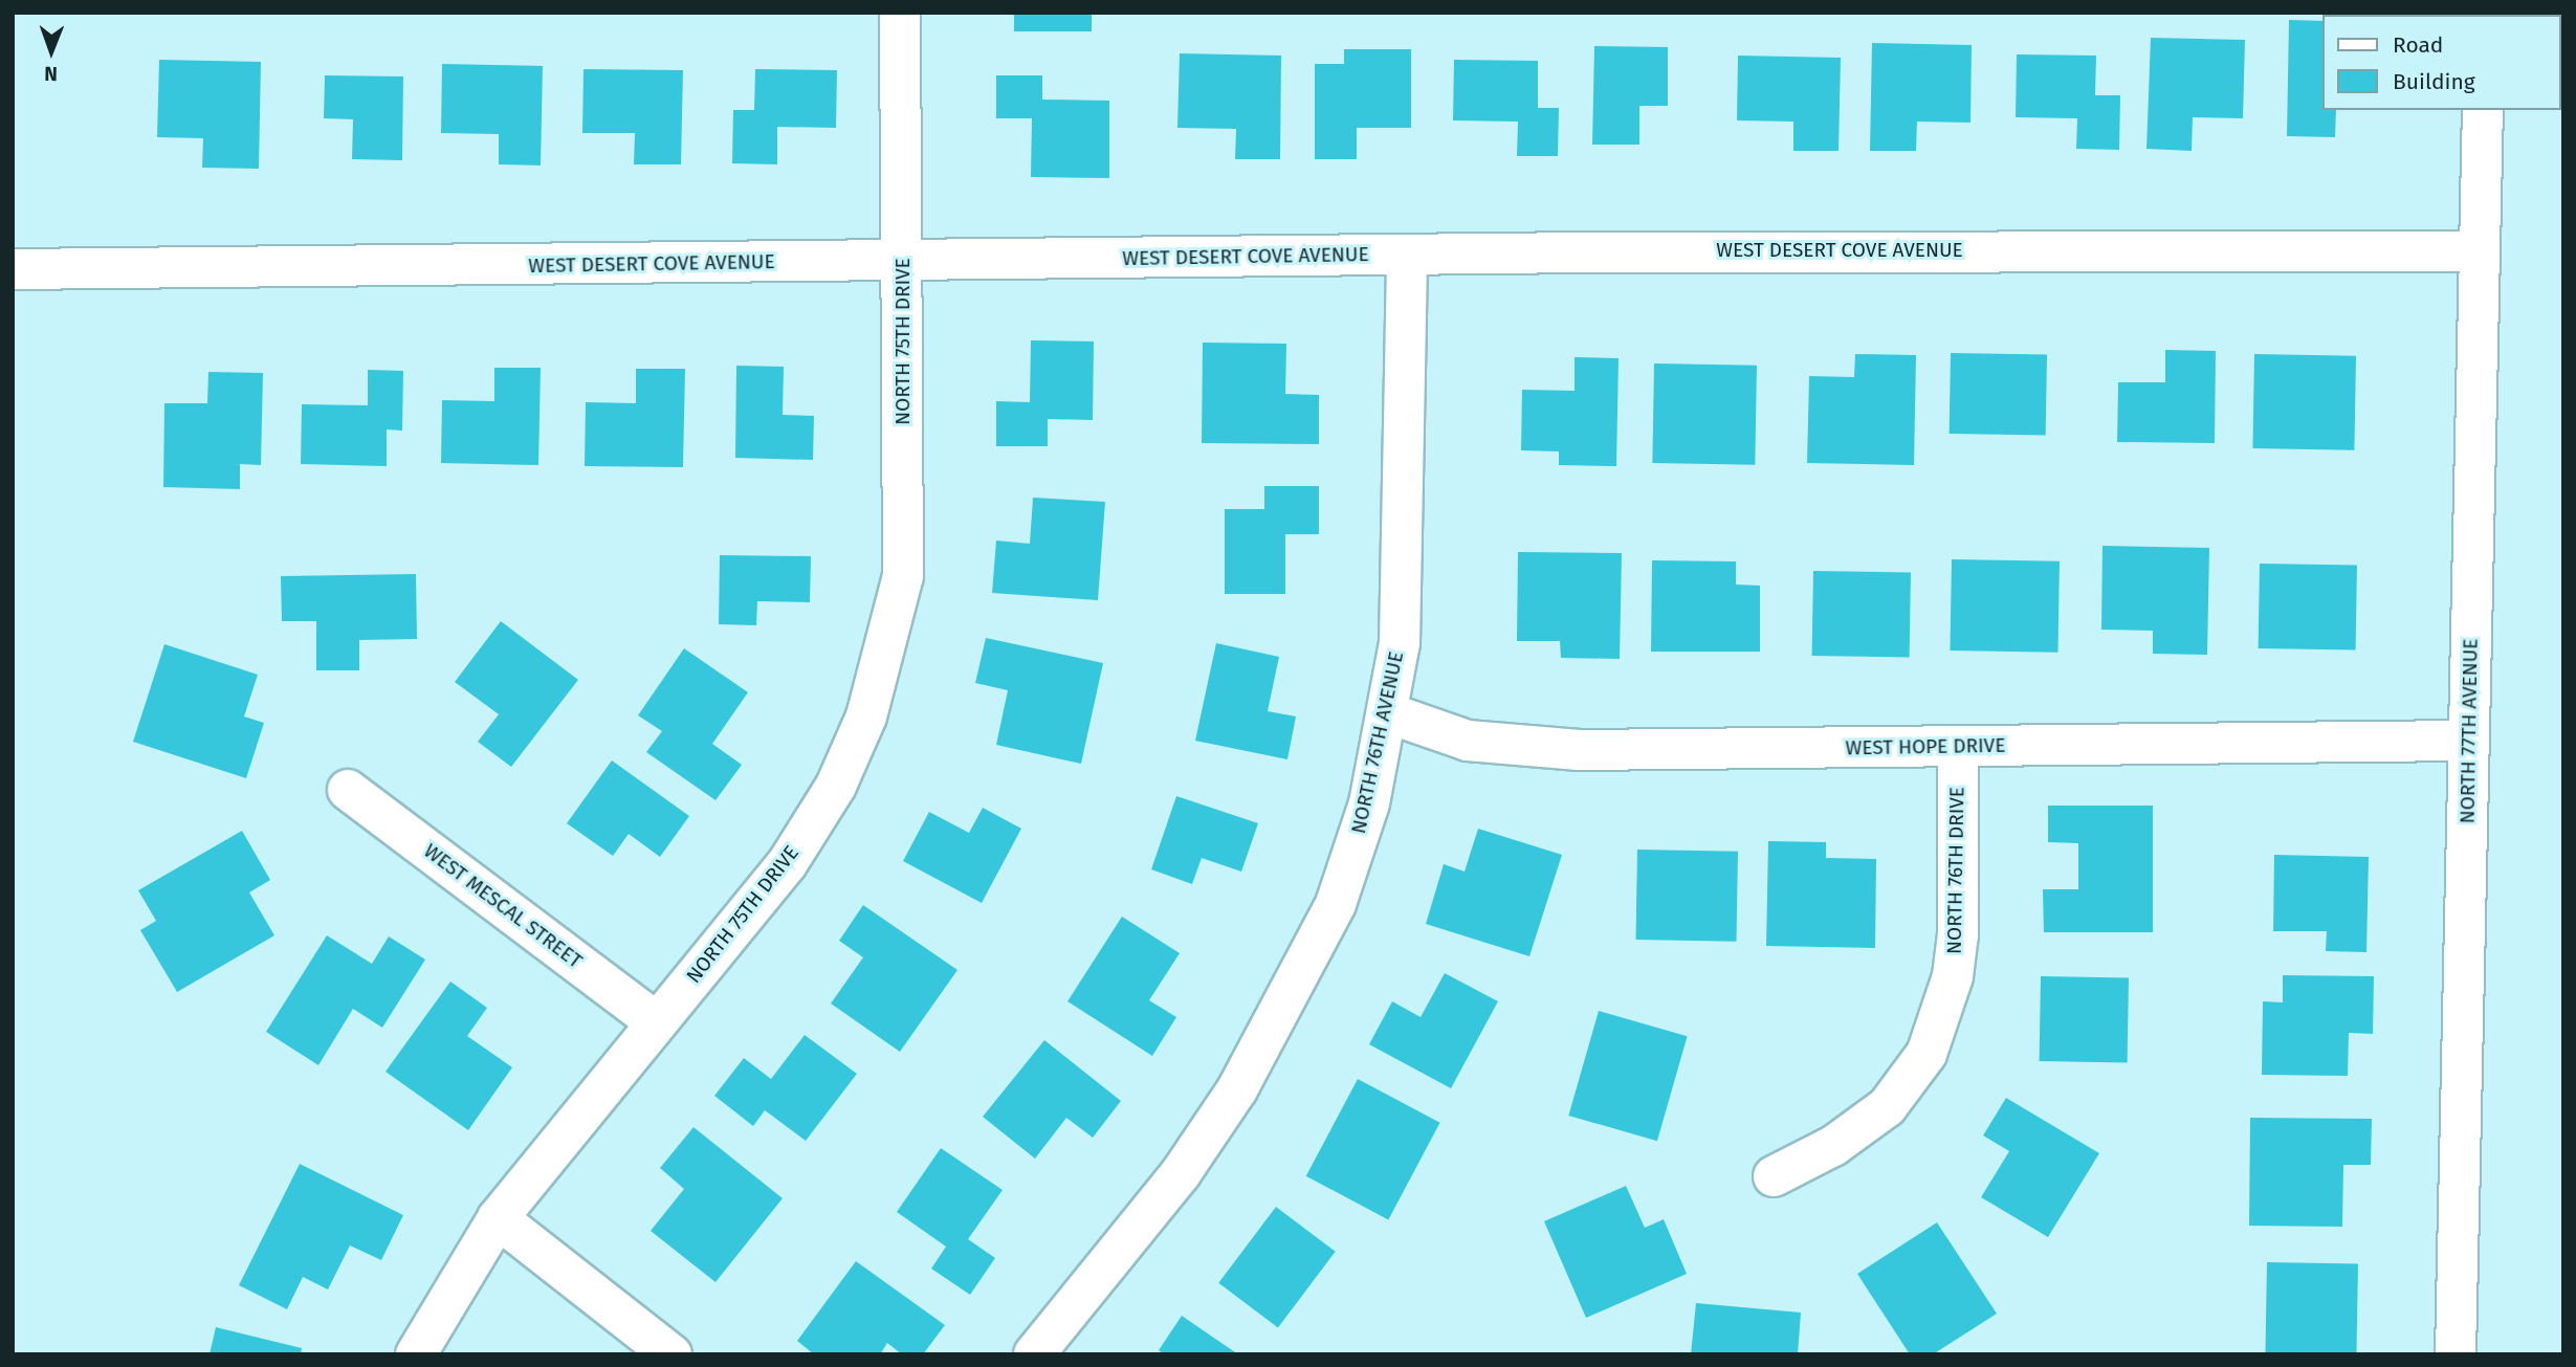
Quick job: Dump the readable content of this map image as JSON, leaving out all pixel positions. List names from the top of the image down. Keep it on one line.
{"streets":{"street":["WEST DESERT COVE AVENUE","NORTH 75TH DRIVE","NORTH 77TH AVENUE","NORTH 76TH AVENUE","WEST HOPE DRIVE","NORTH 76TH DRIVE","WEST MESCAL STREET"]},"crossings":[["WEST DESERT COVE AVENUE","NORTH 75TH DRIVE"],["WEST DESERT COVE AVENUE","NORTH 77TH AVENUE"],["WEST DESERT COVE AVENUE","NORTH 76TH AVENUE"],["NORTH 75TH DRIVE","WEST MESCAL STREET"],["NORTH 77TH AVENUE","WEST HOPE DRIVE"],["NORTH 76TH AVENUE","WEST HOPE DRIVE"],["WEST HOPE DRIVE","NORTH 76TH DRIVE"]],"legend":["Road","Building"],"north":"bottom"}
